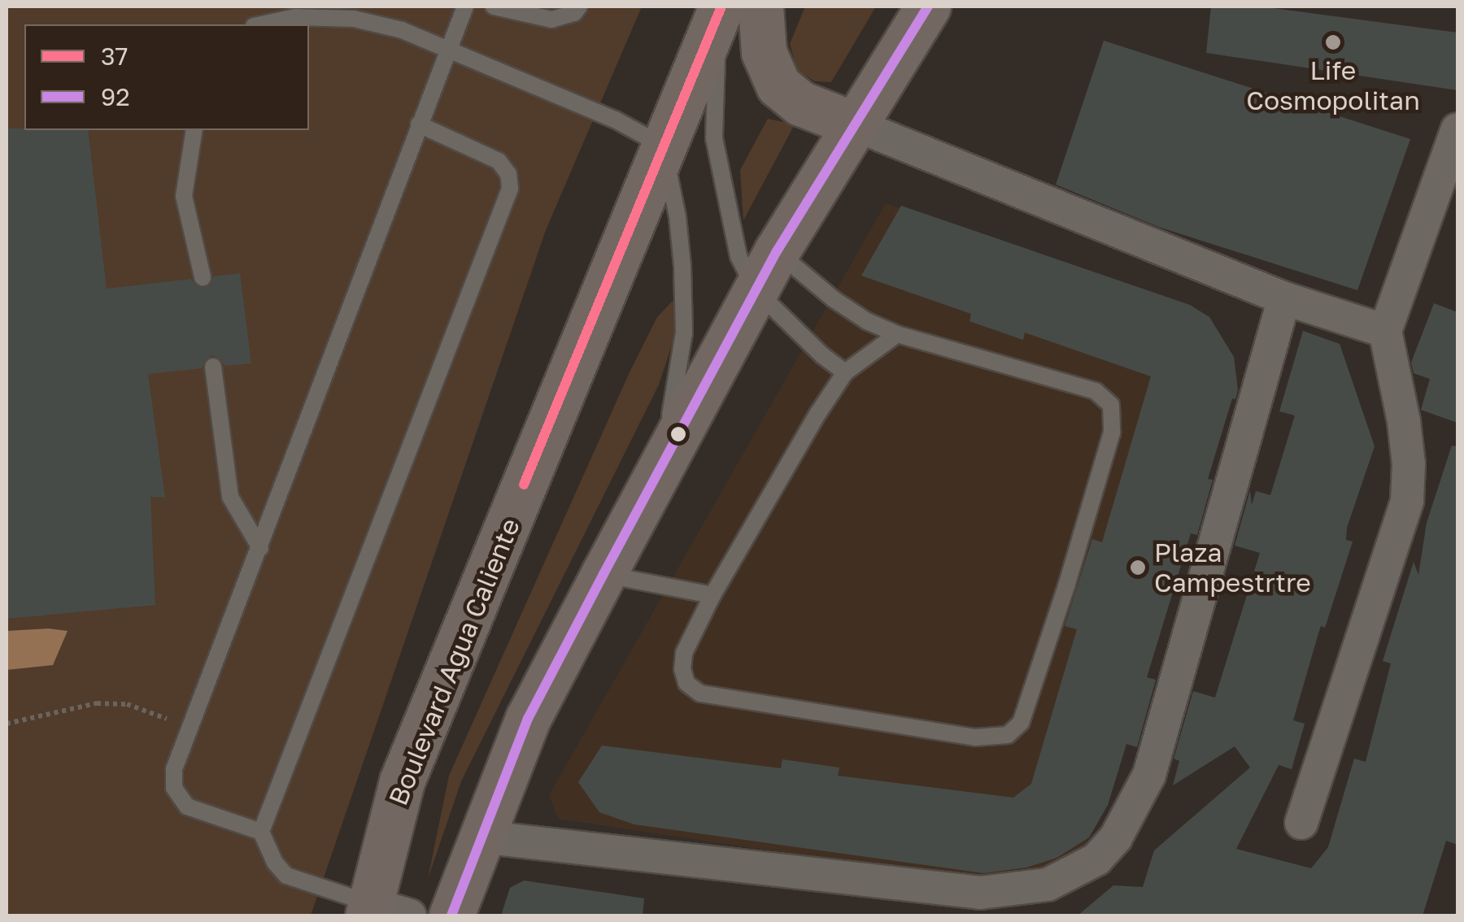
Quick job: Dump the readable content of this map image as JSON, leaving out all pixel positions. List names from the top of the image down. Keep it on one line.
{"streets":{"main road":["Boulevard Agua Caliente"]},"places":["Life Cosmopolitan","Plaza Campestrtre"],"lines":["transit line 37","transit line 92"],"legend":["37","92"]}
